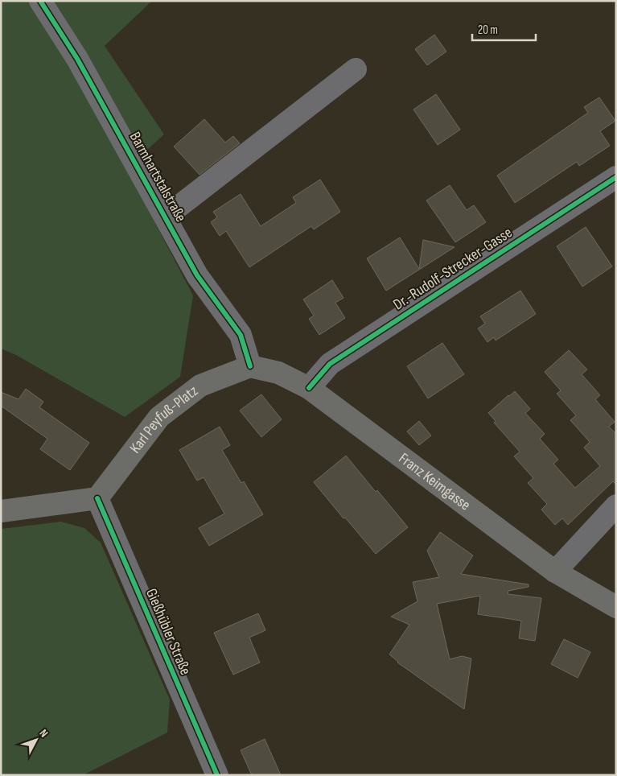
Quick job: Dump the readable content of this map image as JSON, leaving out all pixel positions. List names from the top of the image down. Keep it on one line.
{"streets":{"main road":["Karl Peyfuß-Platz","Franz Keimgasse"],"street":["Barmhartstalstraße","Dr.-Rudolf-Strecker-Gasse","Gießhübler Straße"]},"crossings":[["Barmhartstalstraße","Karl Peyfuß-Platz"],["Barmhartstalstraße","Franz Keimgasse"],["Dr.-Rudolf-Strecker-Gasse","Franz Keimgasse"],["Karl Peyfuß-Platz","Franz Keimgasse"],["Karl Peyfuß-Platz","Gießhübler Straße"]],"scale_bar":"20 m","north":"top right"}
